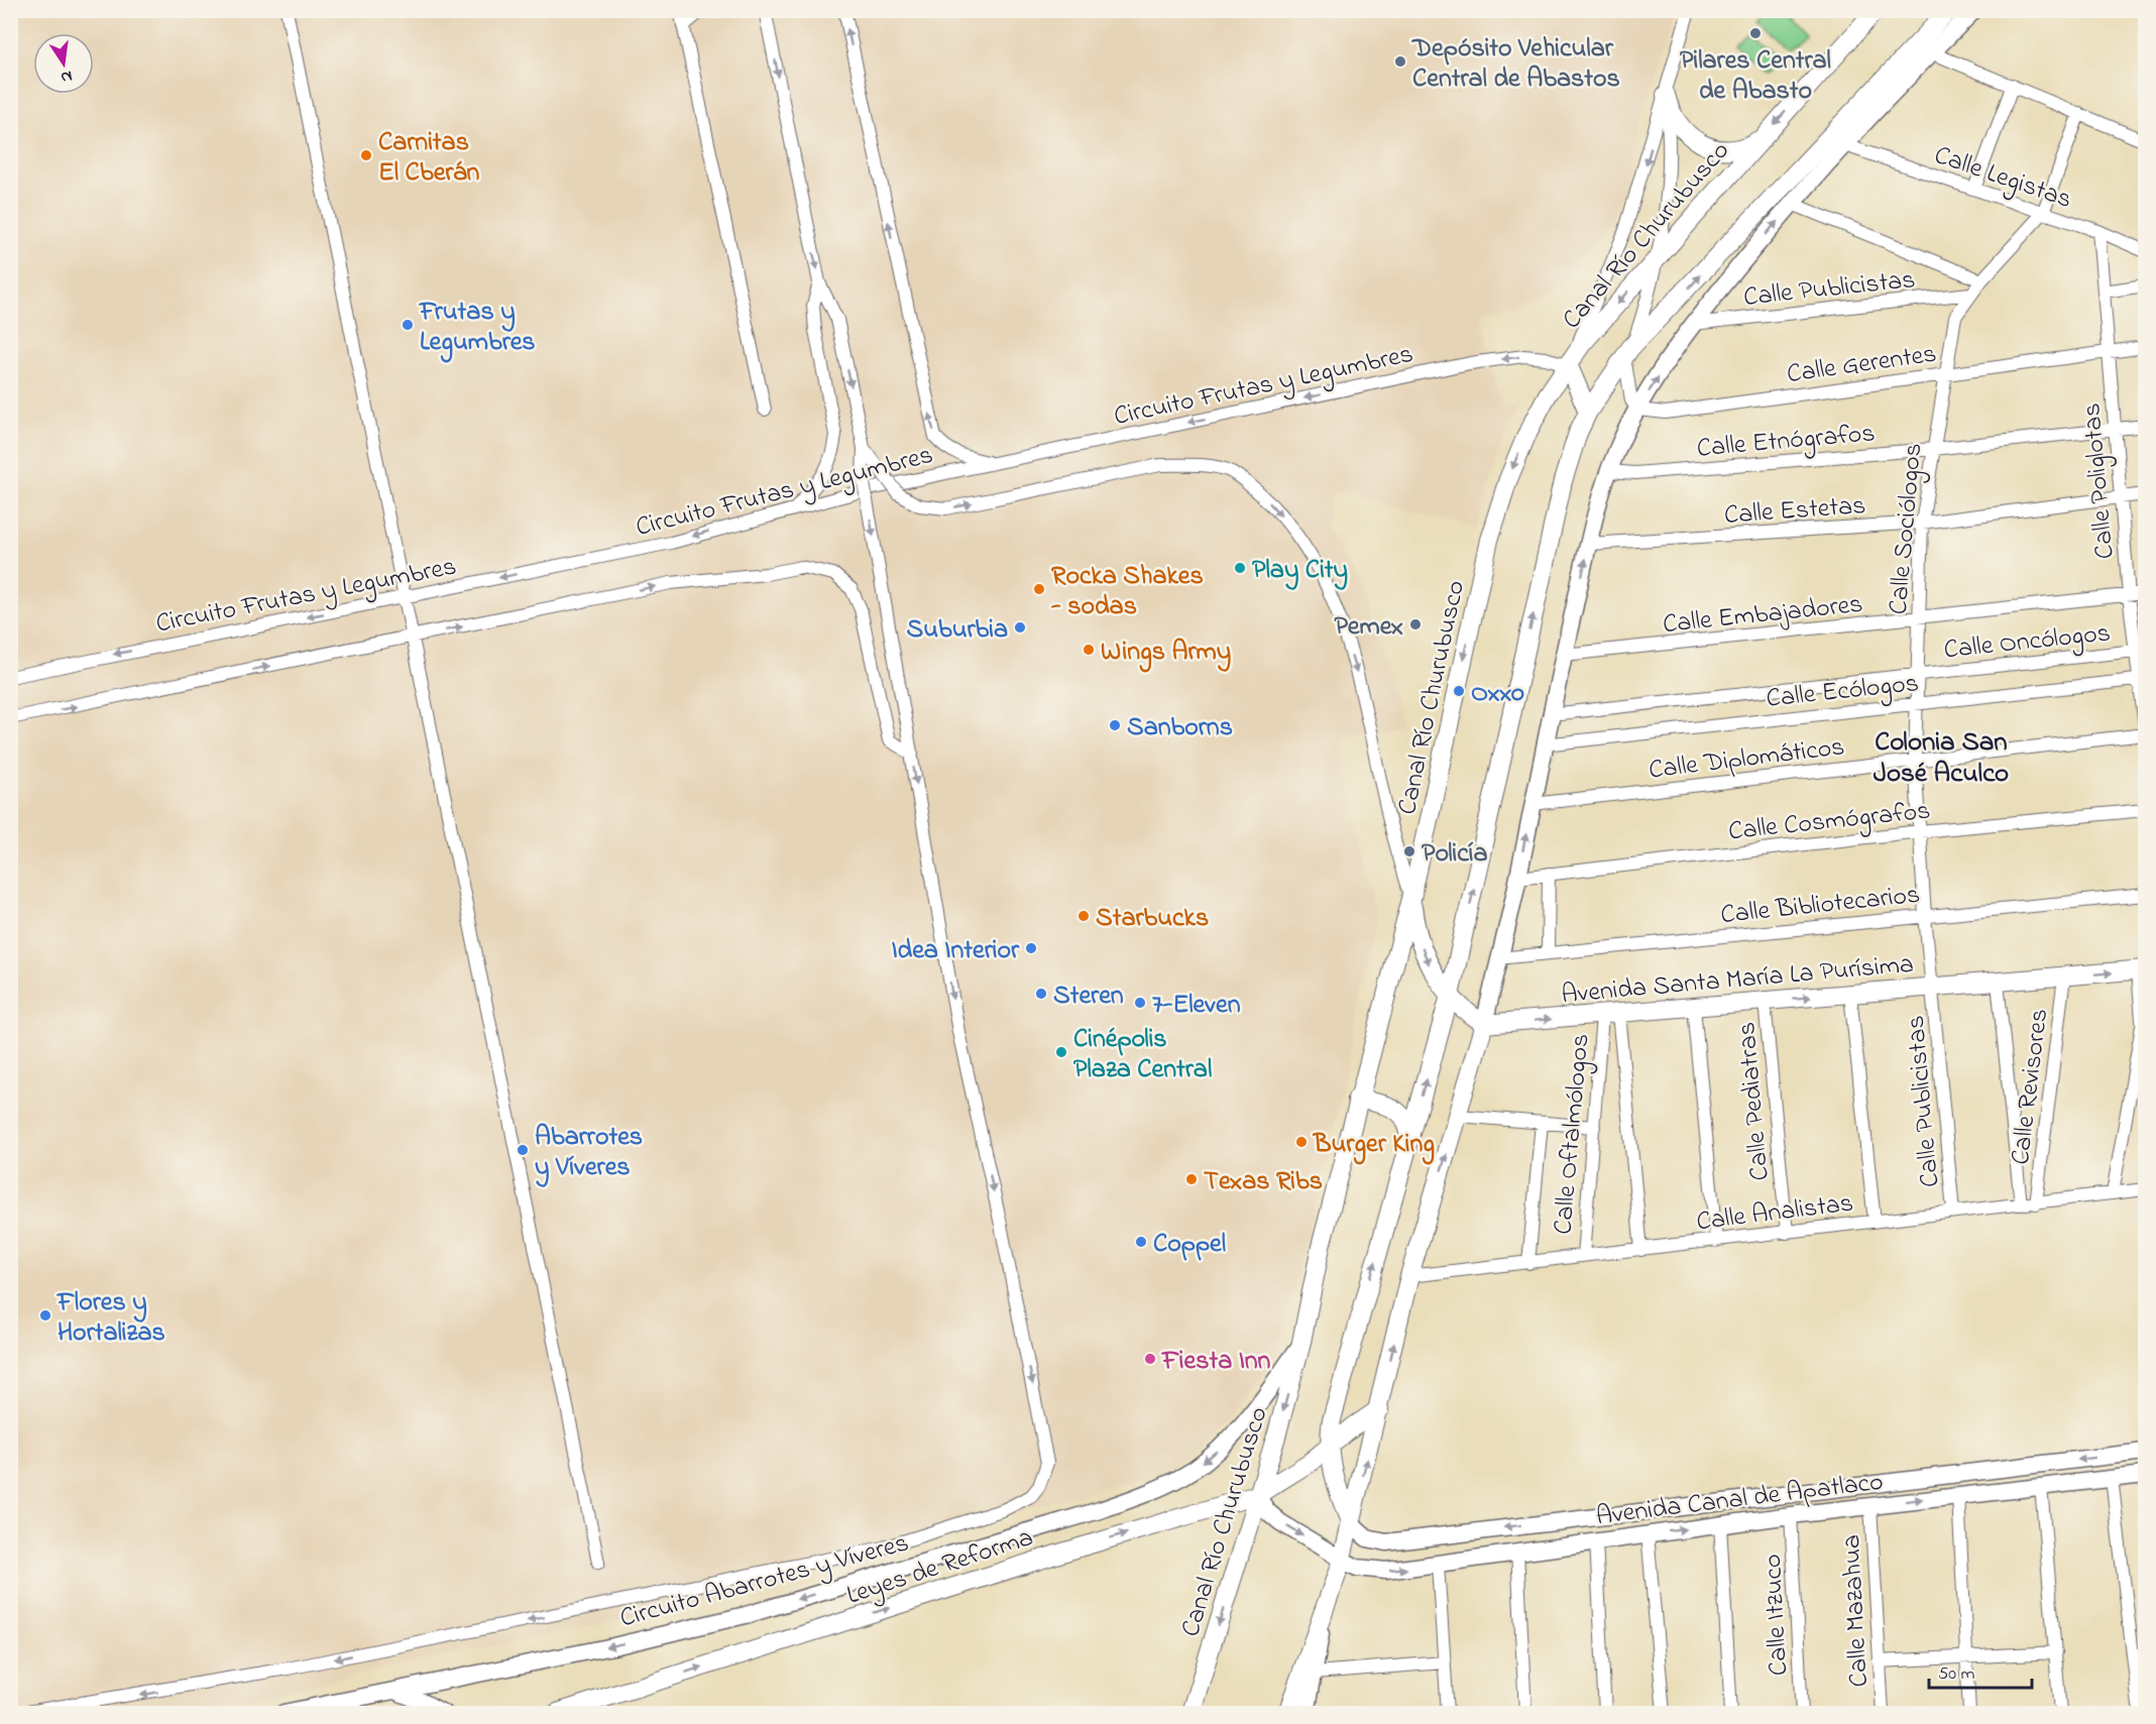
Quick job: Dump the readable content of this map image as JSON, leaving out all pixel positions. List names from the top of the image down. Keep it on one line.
{"streets":{"main road":["Canal Río Churubusco","Avenida Santa María La Purísima","Leyes de Reforma"],"street":["Calle Legistas","Calle Publicistas","Calle Gerentes","Circuito Frutas y Legumbres","Calle Etnógrafos","Calle Poliglotas","Calle Estetas","Calle Sociólogos","Calle Embajadores","Calle Oncólogos","Calle Ecólogos","Calle Diplomáticos","Calle Cosmógrafos","Calle Bibliotecarios","Calle Revisores","Calle Pediatras","Calle Oftalmólogos","Calle Analistas","Avenida Canal de Apatlaco","Circuito Abarrotes y Víveres","Calle Mazahua","Calle Itzuco"]},"crossings":[["Calle Legistas","Calle Poliglotas"],["Calle Legistas","Calle Sociólogos"],["Canal Río Churubusco","Circuito Frutas y Legumbres"],["Canal Río Churubusco","Avenida Canal de Apatlaco"],["Canal Río Churubusco","Leyes de Reforma"],["Canal Río Churubusco","Circuito Abarrotes y Víveres"],["Calle Publicistas","Calle Sociólogos"],["Calle Publicistas","Avenida Santa María La Purísima"],["Calle Publicistas","Calle Analistas"],["Calle Gerentes","Calle Poliglotas"],["Calle Gerentes","Calle Sociólogos"],["Calle Etnógrafos","Calle Poliglotas"],["Calle Etnógrafos","Calle Sociólogos"],["Calle Poliglotas","Calle Estetas"],["Calle Poliglotas","Calle Embajadores"],["Calle Poliglotas","Calle Oncólogos"],["Calle Poliglotas","Calle Ecólogos"],["Calle Estetas","Calle Sociólogos"],["Calle Sociólogos","Calle Embajadores"],["Calle Sociólogos","Calle Oncólogos"],["Calle Sociólogos","Calle Ecólogos"],["Calle Sociólogos","Calle Diplomáticos"],["Calle Sociólogos","Calle Cosmógrafos"],["Calle Sociólogos","Calle Bibliotecarios"],["Calle Sociólogos","Avenida Santa María La Purísima"],["Avenida Santa María La Purísima","Calle Revisores"],["Avenida Santa María La Purísima","Calle Pediatras"],["Avenida Santa María La Purísima","Calle Oftalmólogos"],["Calle Revisores","Calle Analistas"],["Calle Pediatras","Calle Analistas"],["Calle Oftalmólogos","Calle Analistas"],["Avenida Canal de Apatlaco","Leyes de Reforma"],["Avenida Canal de Apatlaco","Calle Mazahua"],["Avenida Canal de Apatlaco","Calle Itzuco"]],"one_way":["Circuito Frutas y Legumbres","Avenida Santa María La Purísima","Leyes de Reforma","Circuito Abarrotes y Víveres"],"districts":["Colonia San José Aculco"],"places":["Pilares Central de Abasto","Depósito Vehicular Central de Abastos","Carnitas El Cberán","Frutas y Legumbres","Play City","Rocka Shakes - sodas","Pemex","Suburbia","Wings Army","Oxxo","Sanborns","Policía","Starbucks","Idea Interior","Steren","7-Eleven","Cinépolis Plaza Central","Burger King","Abarrotes y Víveres","Texas Ribs","Coppel","Flores y Hortalizas","Fiesta Inn"],"scale_bar":"50 m","north":"bottom"}
